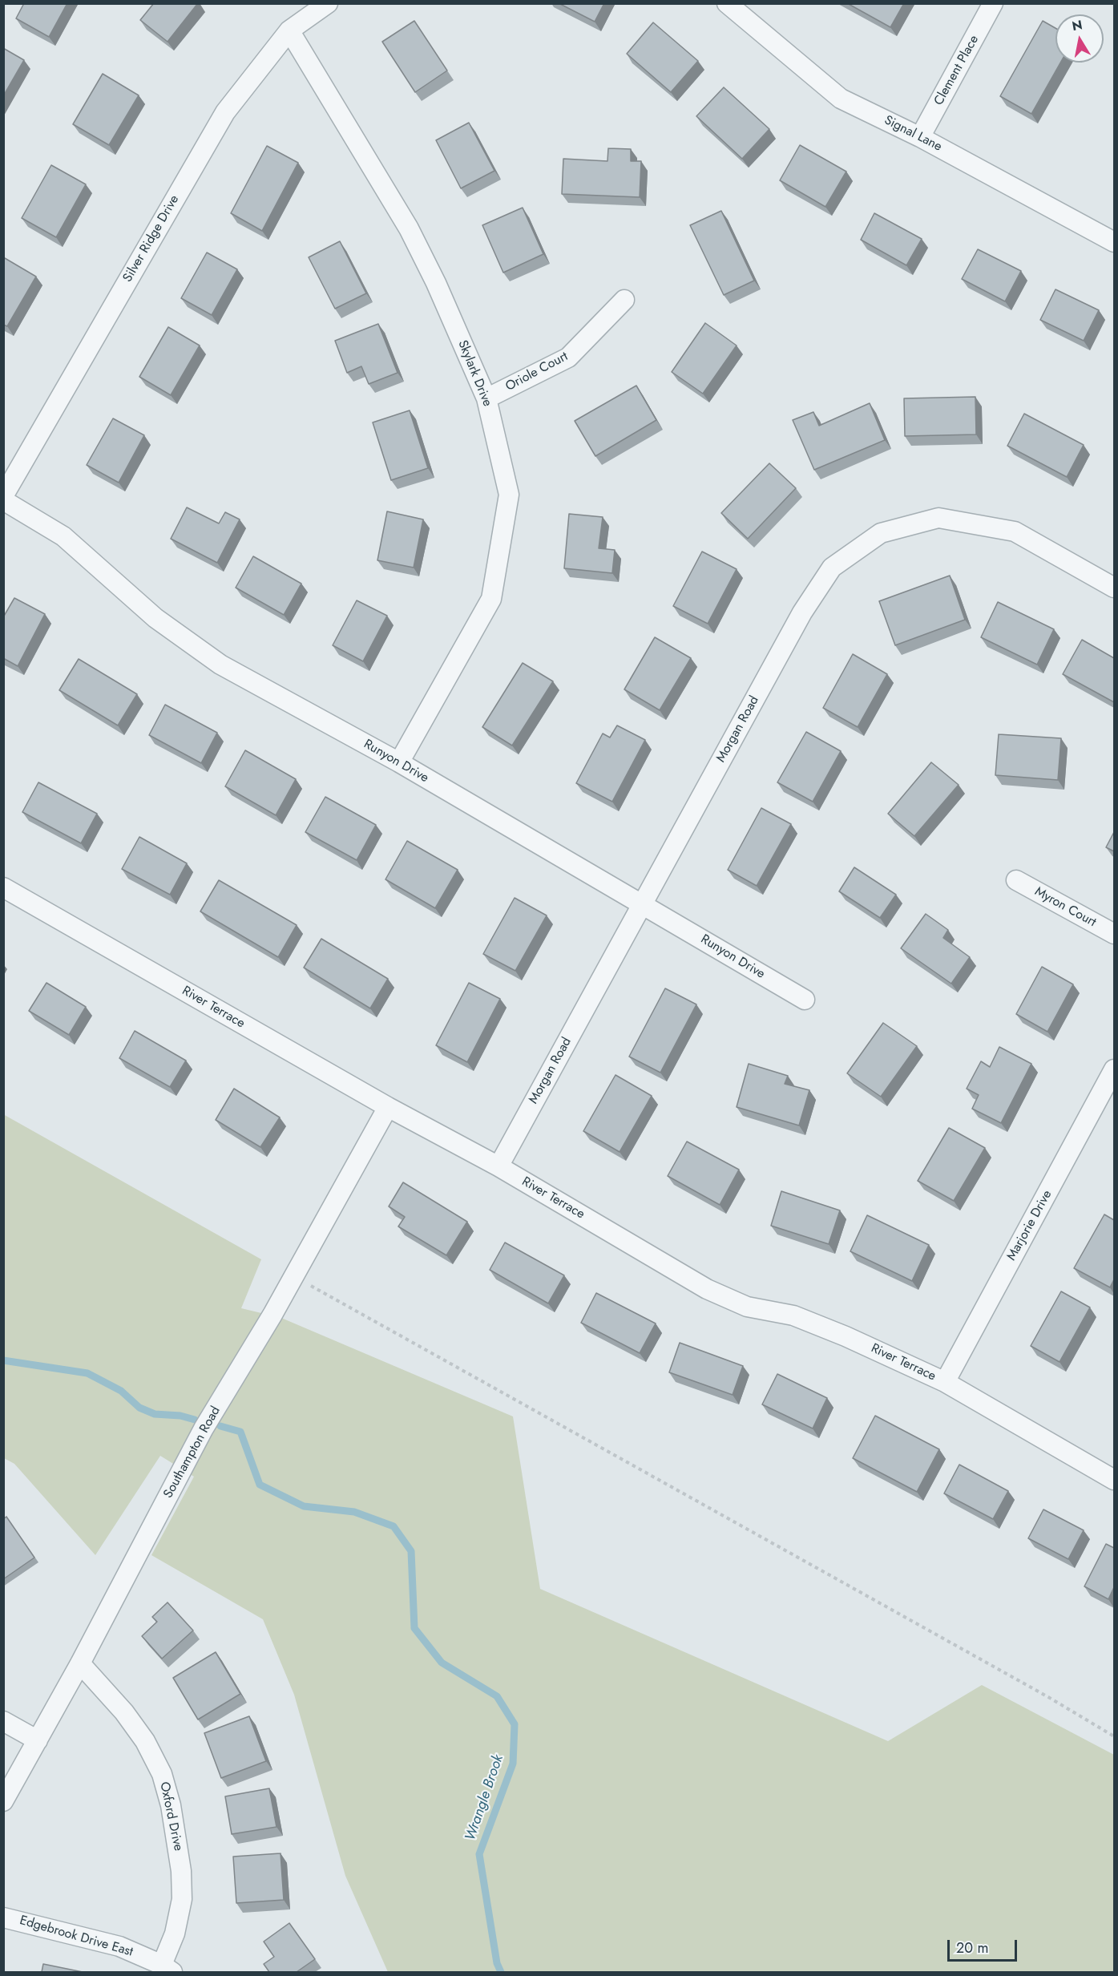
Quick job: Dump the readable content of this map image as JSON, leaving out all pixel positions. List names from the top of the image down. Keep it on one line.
{"streets":{"street":["Clement Place","Signal Lane","Silver Ridge Drive","Oriole Court","Skylark Drive","Morgan Road","Runyon Drive","Myron Court","River Terrace","Marjorie Drive","Southampton Road","Oxford Drive","Edgebrook Drive East"]},"crossings":[["Clement Place","Signal Lane"],["Silver Ridge Drive","Skylark Drive"],["Silver Ridge Drive","Runyon Drive"],["Oriole Court","Skylark Drive"],["Skylark Drive","Runyon Drive"],["Morgan Road","Runyon Drive"],["Morgan Road","River Terrace"],["River Terrace","Marjorie Drive"],["River Terrace","Southampton Road"],["Southampton Road","Oxford Drive"],["Oxford Drive","Edgebrook Drive East"]],"water":["Wrangle Brook"],"scale_bar":"20 m","north":"top"}
